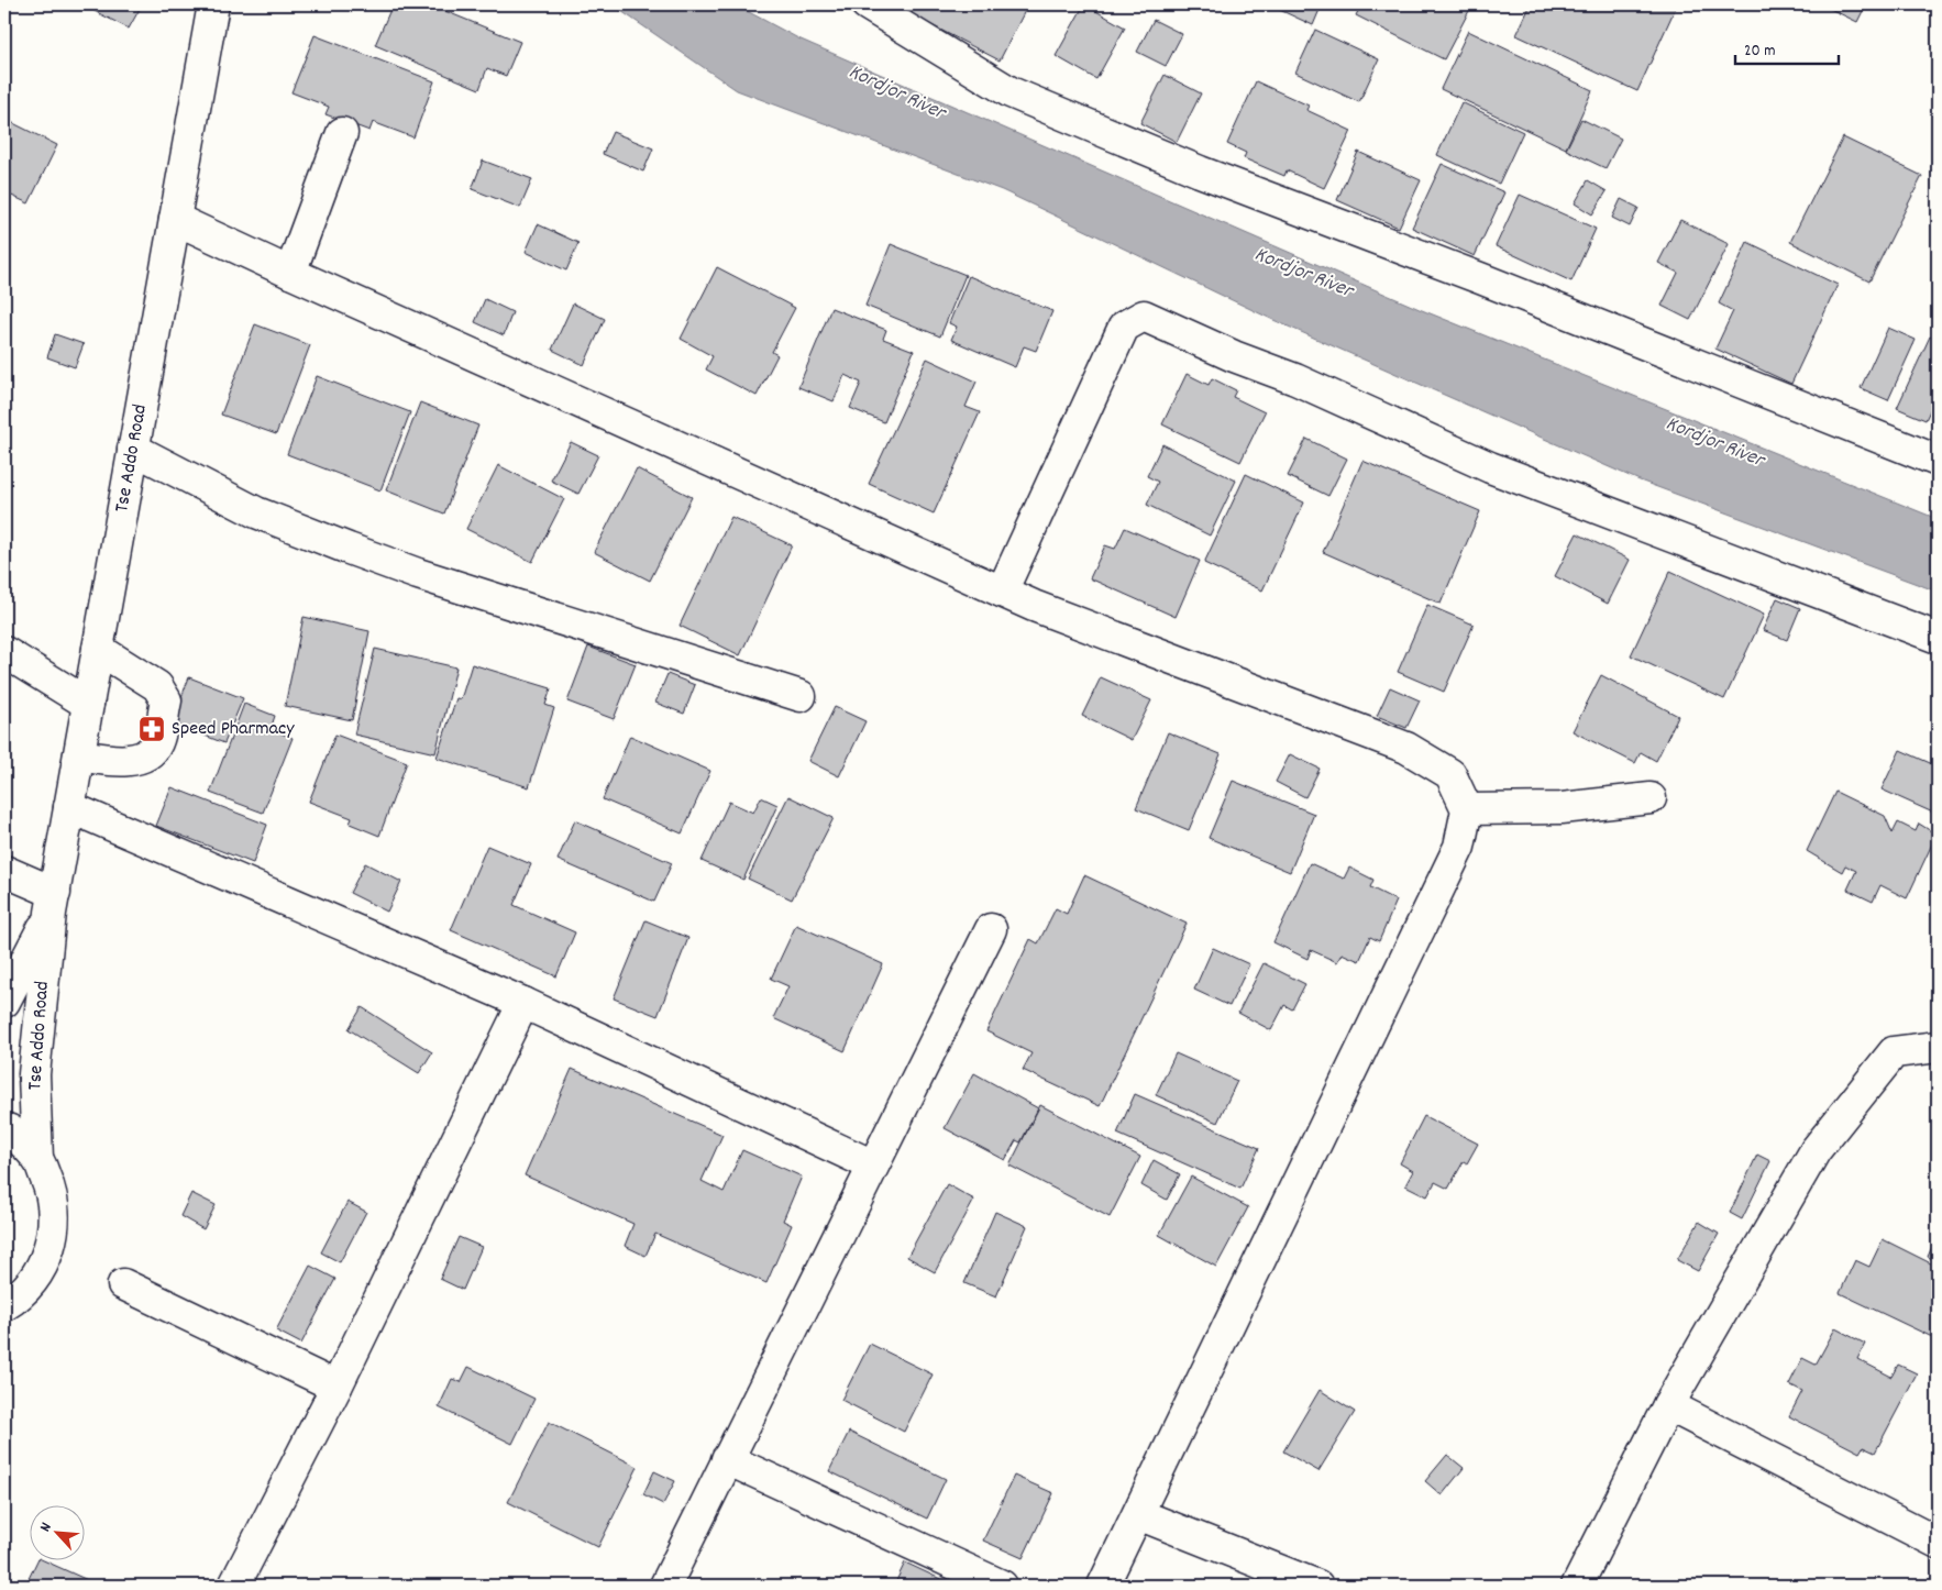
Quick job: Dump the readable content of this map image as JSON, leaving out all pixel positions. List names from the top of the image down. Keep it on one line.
{"streets":{"street":["Tse Addo Road"]},"water":["Kordjor River"],"places":{"pharmacy":["Speed Pharmacy"]},"scale_bar":"20 m","north":"top left"}
